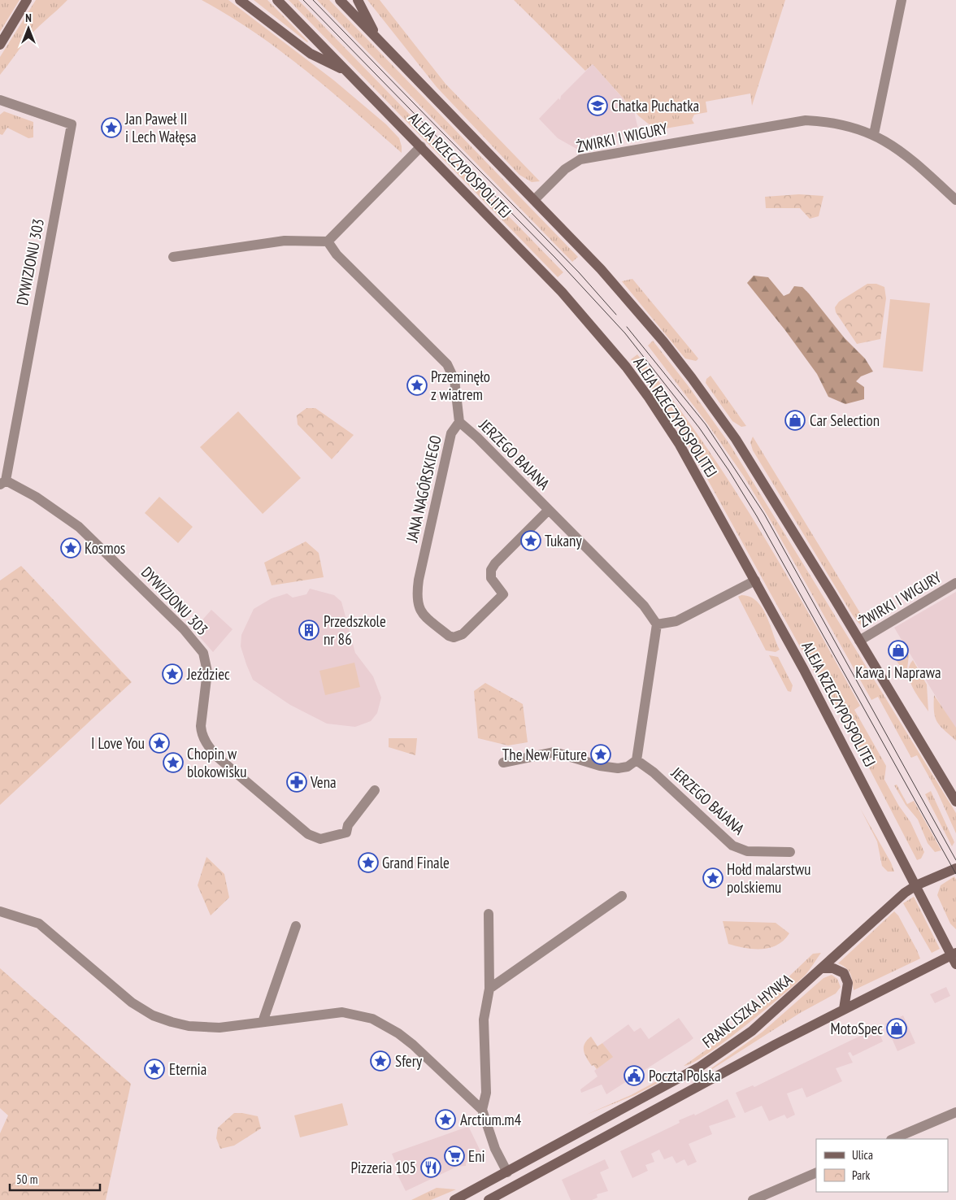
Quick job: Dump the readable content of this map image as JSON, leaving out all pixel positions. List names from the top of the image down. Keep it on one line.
{"streets":{"main road":["ALEJA RZECZYPOSPOLITEJ","FRANCISZKA HYNKA"],"street":["ŻWIRKI I WIGURY","DYWIZJONU 303","JERZEGO BAJANA","JANA NAGÓRSKIEGO"]},"crossings":[["ŻWIRKI I WIGURY","ALEJA RZECZYPOSPOLITEJ"],["ALEJA RZECZYPOSPOLITEJ","FRANCISZKA HYNKA"],["JERZEGO BAJANA","JANA NAGÓRSKIEGO"]],"places":{"school or university":["Chatka Puchatka"],"place":["Jan Paweł II i Lech Wałęsa","Przeminęło z wiatrem","Tukany","Kosmos","Jeździec","I Love You","The New Future","Chopin w blokowisku","Grand Finale","Hołd malarstwu polskiemu","Sfery","Eternia","Arctium.m4"],"shop":["Car Selection","Kawa i Naprawa","MotoSpec"],"building":["Przedszkole nr 86"],"pharmacy":["Vena"],"public building":["Poczta Polska"],"supermarket":["Eni"],"restaurant":["Pizzeria 105"]},"legend":["Ulica","Park"],"scale_bar":"50 m","north":"top"}
